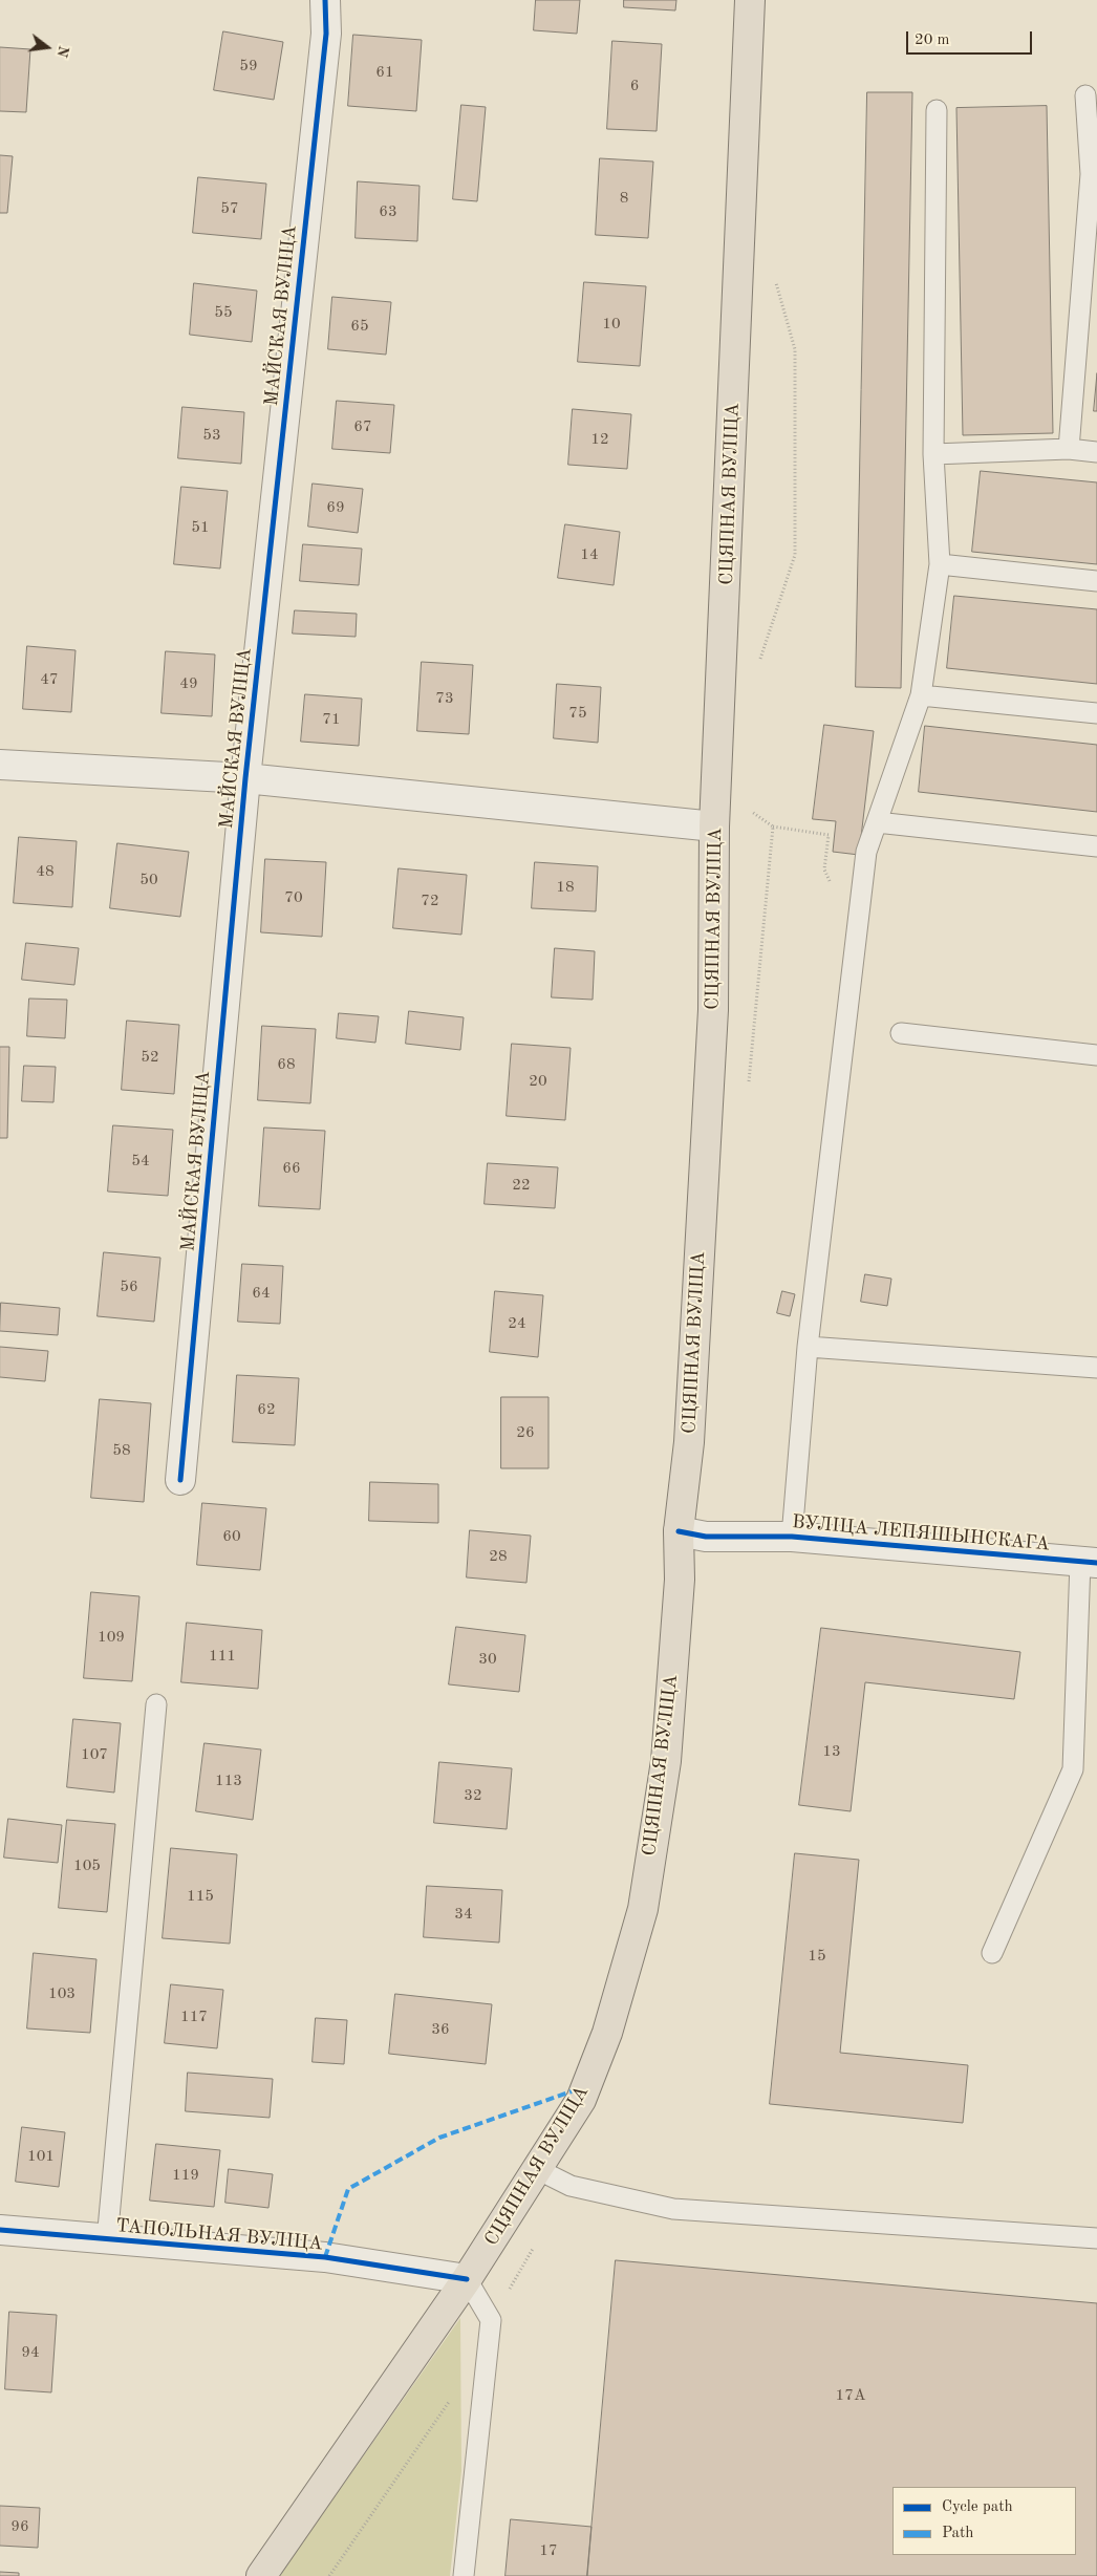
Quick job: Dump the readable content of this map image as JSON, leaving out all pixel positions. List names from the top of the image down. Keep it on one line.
{"streets":{"main road":["СЦЯПНАЯ ВУЛІЦА"],"street":["МАЙСКАЯ ВУЛІЦА","ВУЛІЦА ЛЕПЯШЫНСКАГА","ТАПОЛЬНАЯ ВУЛІЦА"]},"crossings":[["МАЙСКАЯ ВУЛІЦА","СЦЯПНАЯ ВУЛІЦА"],["СЦЯПНАЯ ВУЛІЦА","ВУЛІЦА ЛЕПЯШЫНСКАГА"],["СЦЯПНАЯ ВУЛІЦА","ТАПОЛЬНАЯ ВУЛІЦА"]],"house_numbers":["59","61","6","8","57","63","55","10","65","67","53","12","69","51","14","47","49","73","75","71","48","50","18","70","72","52","68","20","54","66","22","56","64","24","62","26","58","60","28","109","111","30","13","107","113","32","105","115","34","15","103","117","36","101","119","94","17А","96","17"],"legend":["Cycle path","Path"],"scale_bar":"20 m","north":"right"}
